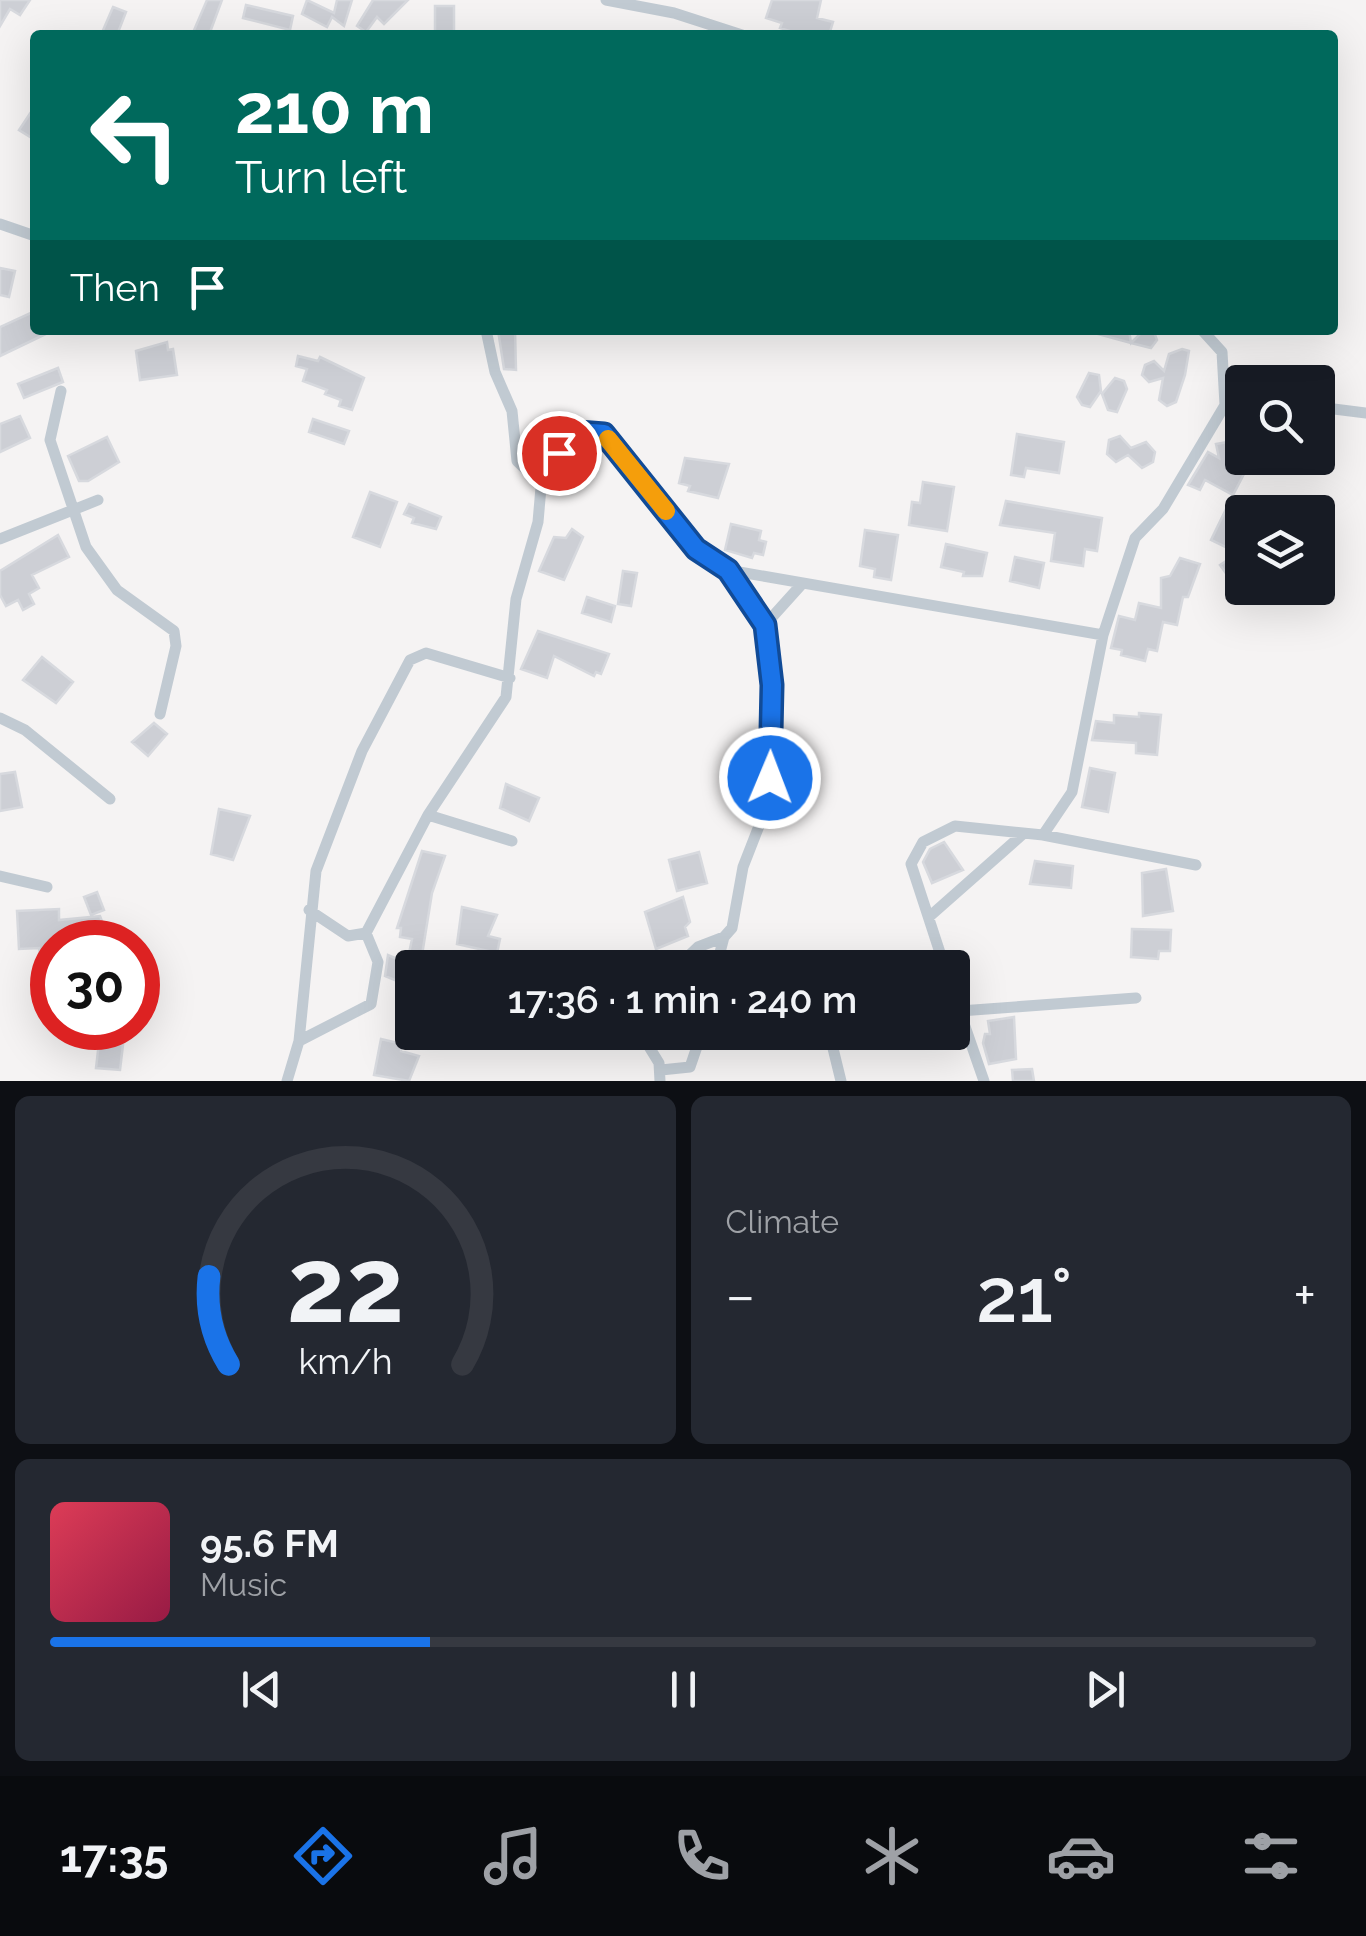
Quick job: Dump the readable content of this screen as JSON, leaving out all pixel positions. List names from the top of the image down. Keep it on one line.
{"page":{"turn":["210 m","Turn left"],"then":"Then","limit":"30","trip":"17:36 · 1 min · 240 m","tile":"Climate","heat":["−","21°","+"],"song":["95.6 FM","Music"],"tabs":"17:35","gauge":["22","km/h"]}}
